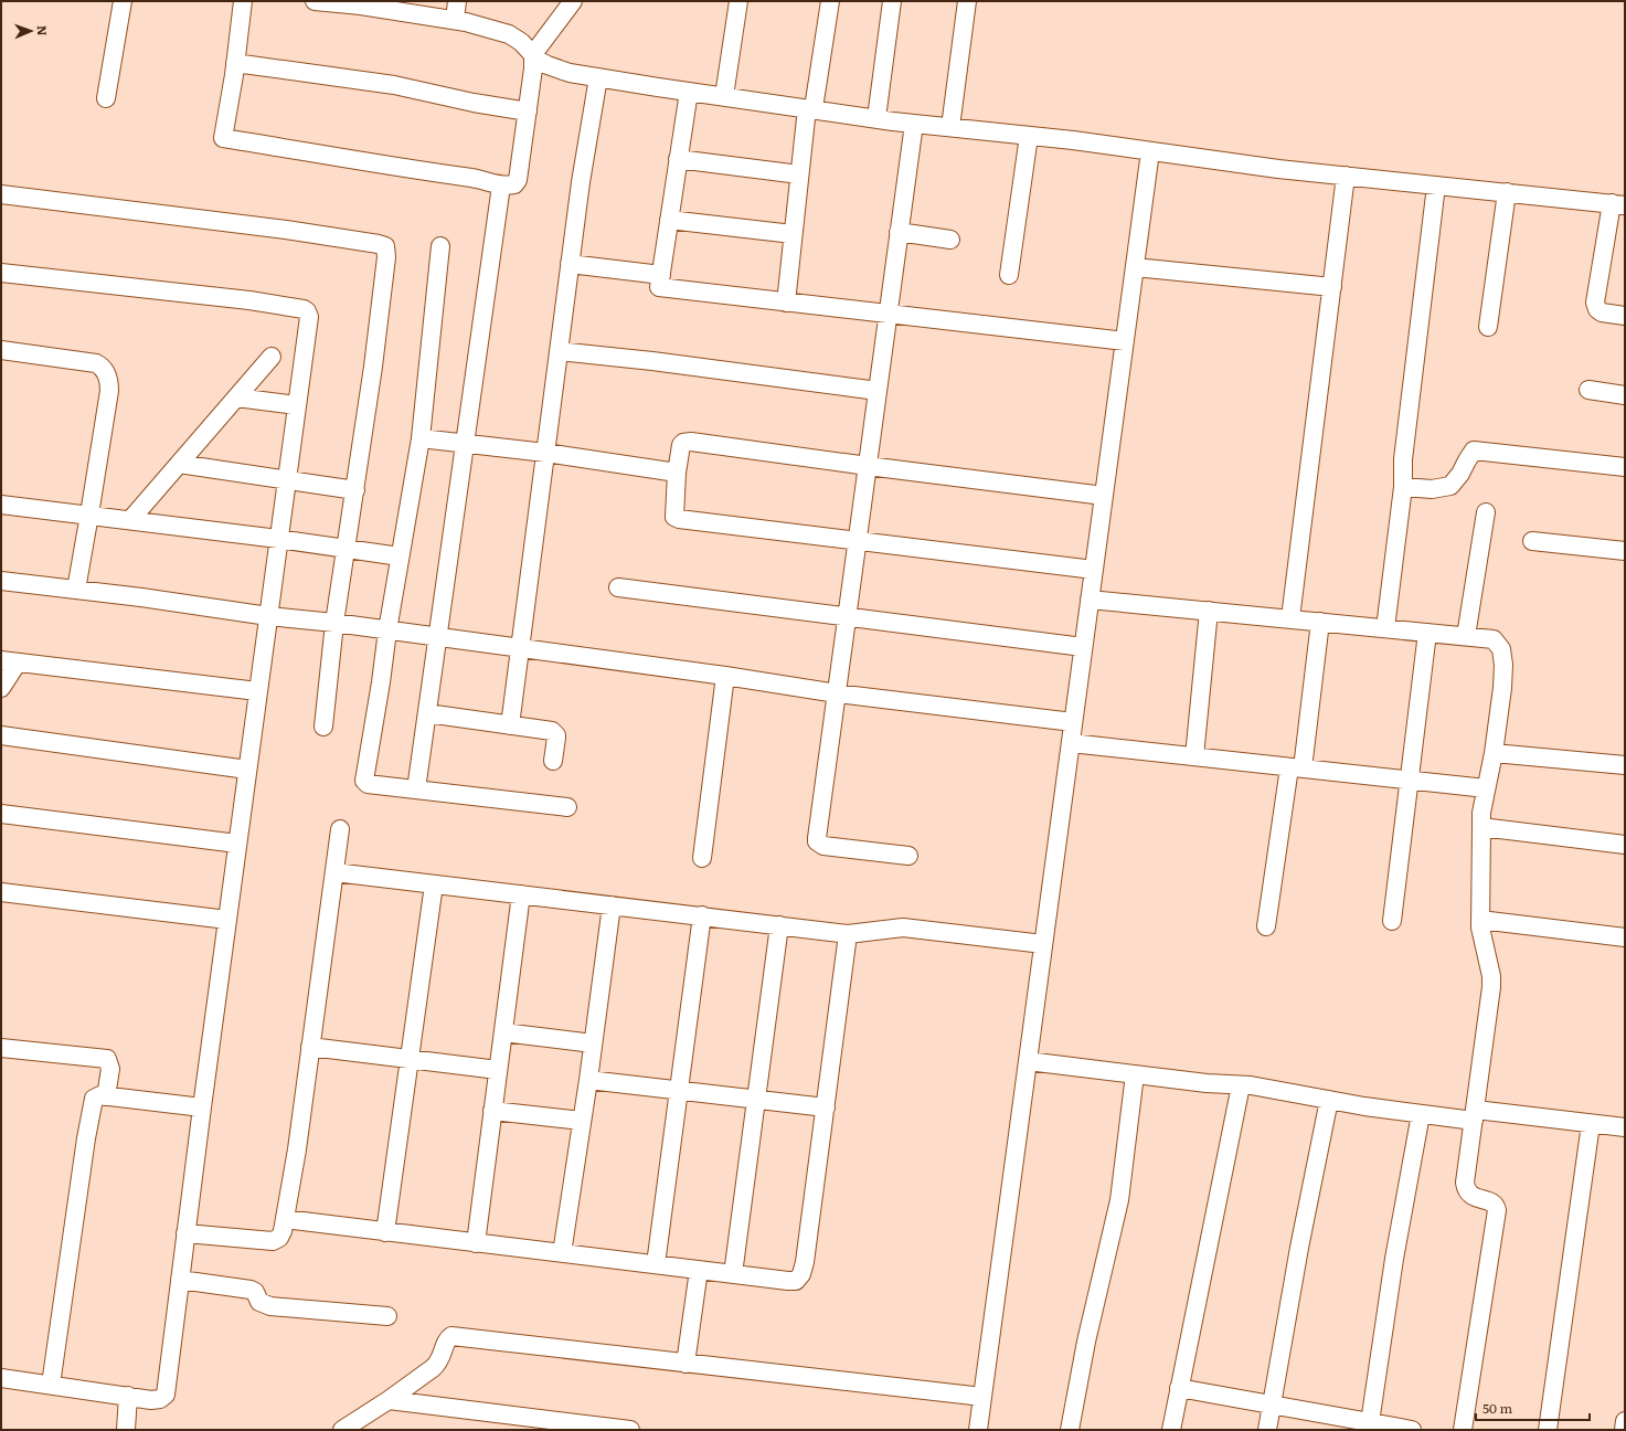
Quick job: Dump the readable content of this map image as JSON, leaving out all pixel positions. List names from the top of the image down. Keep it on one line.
{"scale_bar":"50 m","north":"right"}
